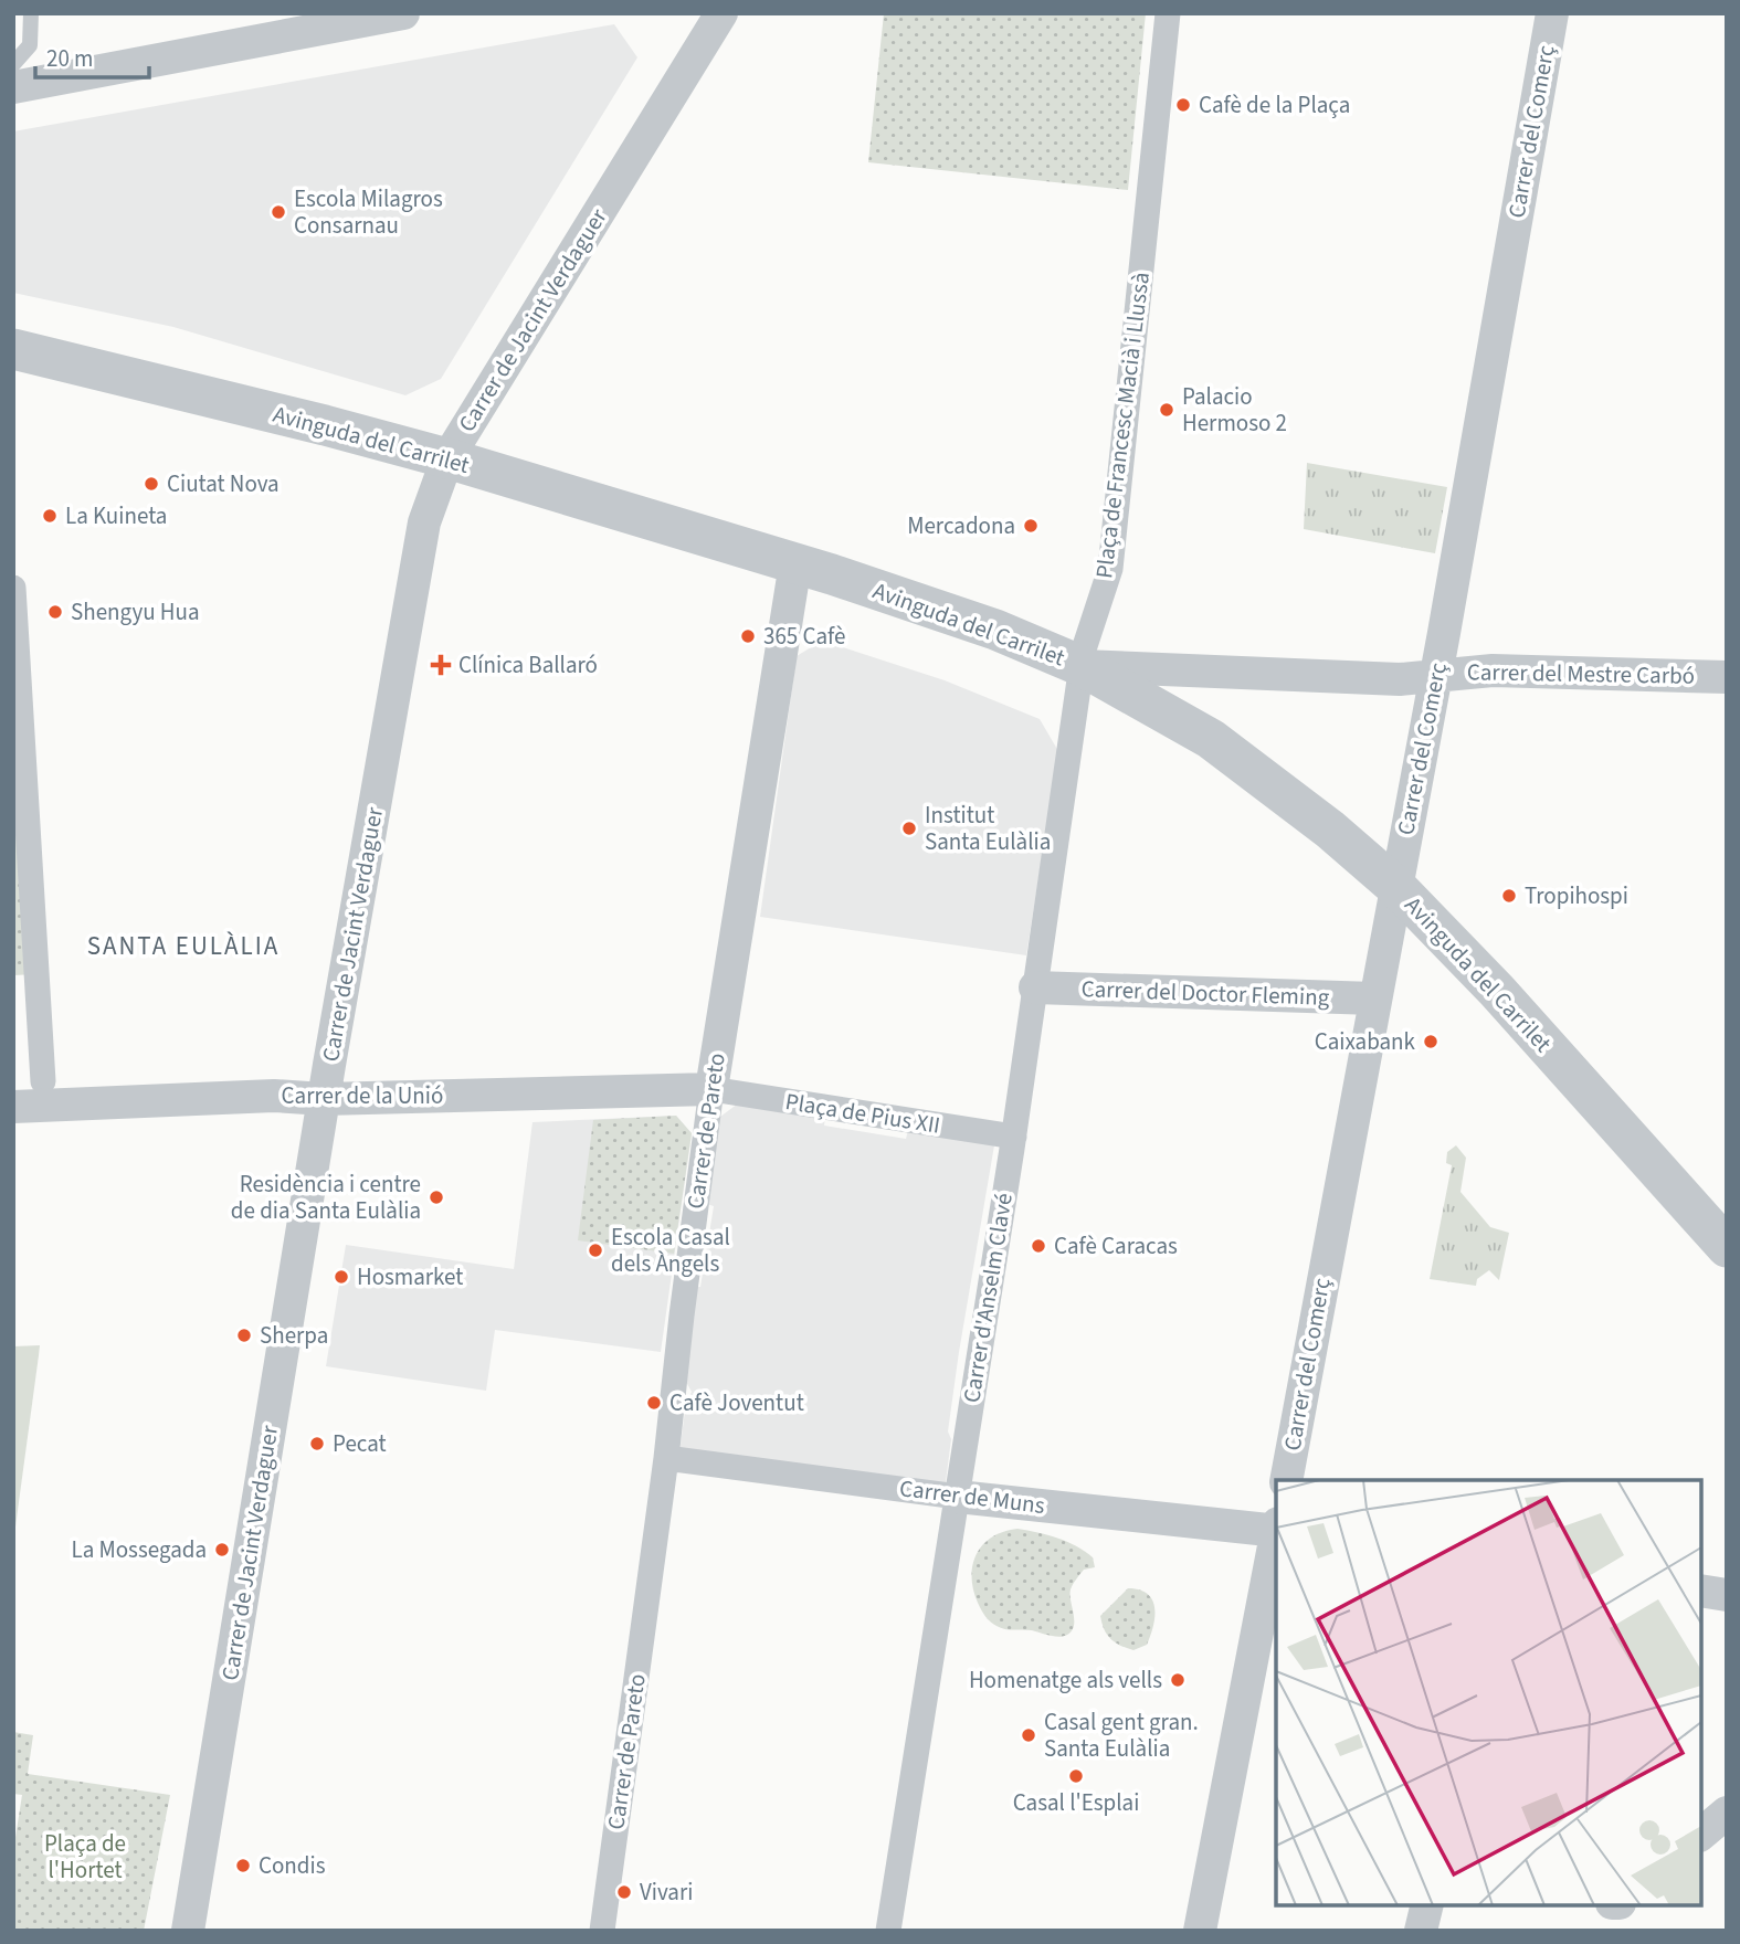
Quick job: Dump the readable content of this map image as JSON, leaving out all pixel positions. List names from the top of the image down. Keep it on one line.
{"streets":{"street":["Carrer del Comerç","Carrer de Jacint Verdaguer","Plaça de Francesc Macià i Llussà","Avinguda del Carrilet","Carrer del Mestre Carbó","Carrer del Doctor Fleming","Carrer de la Unió","Plaça de Pius XII","Carrer de Pareto","Carrer d'Anselm Clavé","Carrer de Muns"]},"crossings":[["Carrer del Comerç","Avinguda del Carrilet"],["Carrer del Comerç","Carrer del Mestre Carbó"],["Carrer del Comerç","Carrer del Doctor Fleming"],["Carrer de Jacint Verdaguer","Avinguda del Carrilet"],["Carrer de Jacint Verdaguer","Carrer de la Unió"],["Plaça de Francesc Macià i Llussà","Avinguda del Carrilet"],["Plaça de Francesc Macià i Llussà","Carrer d'Anselm Clavé"],["Avinguda del Carrilet","Carrer de Pareto"],["Avinguda del Carrilet","Carrer d'Anselm Clavé"],["Carrer del Doctor Fleming","Carrer d'Anselm Clavé"],["Carrer de la Unió","Plaça de Pius XII"],["Carrer de la Unió","Carrer de Pareto"],["Plaça de Pius XII","Carrer de Pareto"],["Plaça de Pius XII","Carrer d'Anselm Clavé"],["Carrer de Pareto","Carrer de Muns"],["Carrer d'Anselm Clavé","Carrer de Muns"]],"districts":["SANTA EULÀLIA"],"parks":["Plaça de l'Hortet"],"places":{"other":["Cafè de la Plaça","Escola Milagros Consarnau","Palacio Hermoso 2","Ciutat Nova","La Kuineta","Mercadona","Shengyu Hua","365 Cafè","Institut Santa Eulàlia","Tropihospi","Caixabank","Residència i centre de dia Santa Eulàlia","Cafè Caracas","Escola Casal dels Àngels","Hosmarket","Sherpa","Cafè Joventut","Pecat","La Mossegada","Homenatge als vells","Casal gent gran. Santa Eulàlia","Casal l'Esplai","Condis","Vivari"],"health":["Clínica Ballaró"]},"scale_bar":"20 m"}
